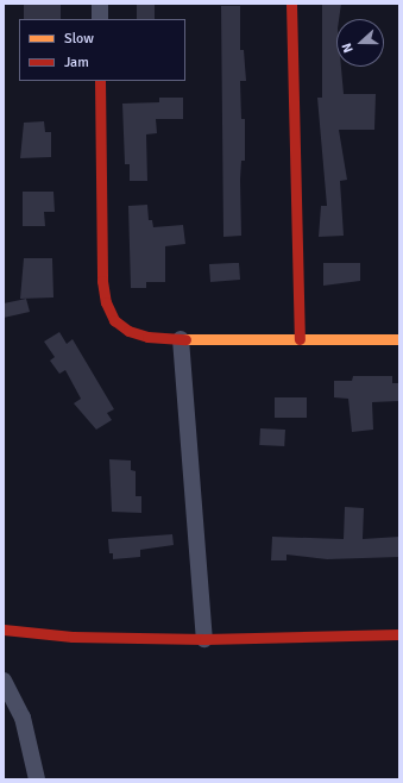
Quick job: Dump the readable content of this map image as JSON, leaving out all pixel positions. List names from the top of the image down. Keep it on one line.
{"legend":["Slow","Jam"],"north":"left"}
